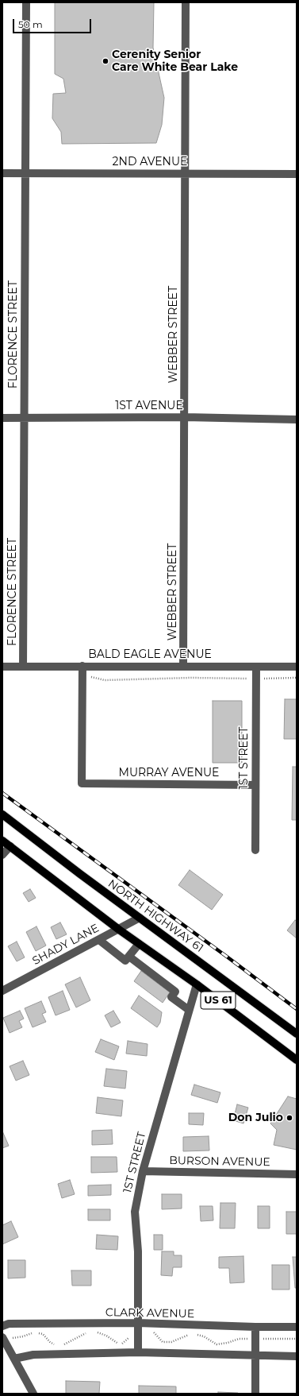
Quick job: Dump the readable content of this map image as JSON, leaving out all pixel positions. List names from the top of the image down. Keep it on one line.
{"streets":{"main road":["NORTH HIGHWAY 61","US 61"],"street":["2ND AVENUE","FLORENCE STREET","WEBBER STREET","1ST AVENUE","BALD EAGLE AVENUE","1ST STREET","MURRAY AVENUE","SHADY LANE","BURSON AVENUE","CLARK AVENUE"]},"crossings":[["2ND AVENUE","FLORENCE STREET"],["2ND AVENUE","WEBBER STREET"],["FLORENCE STREET","1ST AVENUE"],["FLORENCE STREET","BALD EAGLE AVENUE"],["WEBBER STREET","1ST AVENUE"],["WEBBER STREET","BALD EAGLE AVENUE"],["BALD EAGLE AVENUE","1ST STREET"],["1ST STREET","MURRAY AVENUE"],["1ST STREET","US 61"],["1ST STREET","BURSON AVENUE"],["1ST STREET","CLARK AVENUE"],["NORTH HIGHWAY 61","SHADY LANE"],["SHADY LANE","US 61"]],"places":["Cerenity Senior Care White Bear Lake","Don Julio"],"scale_bar":"50 m"}
